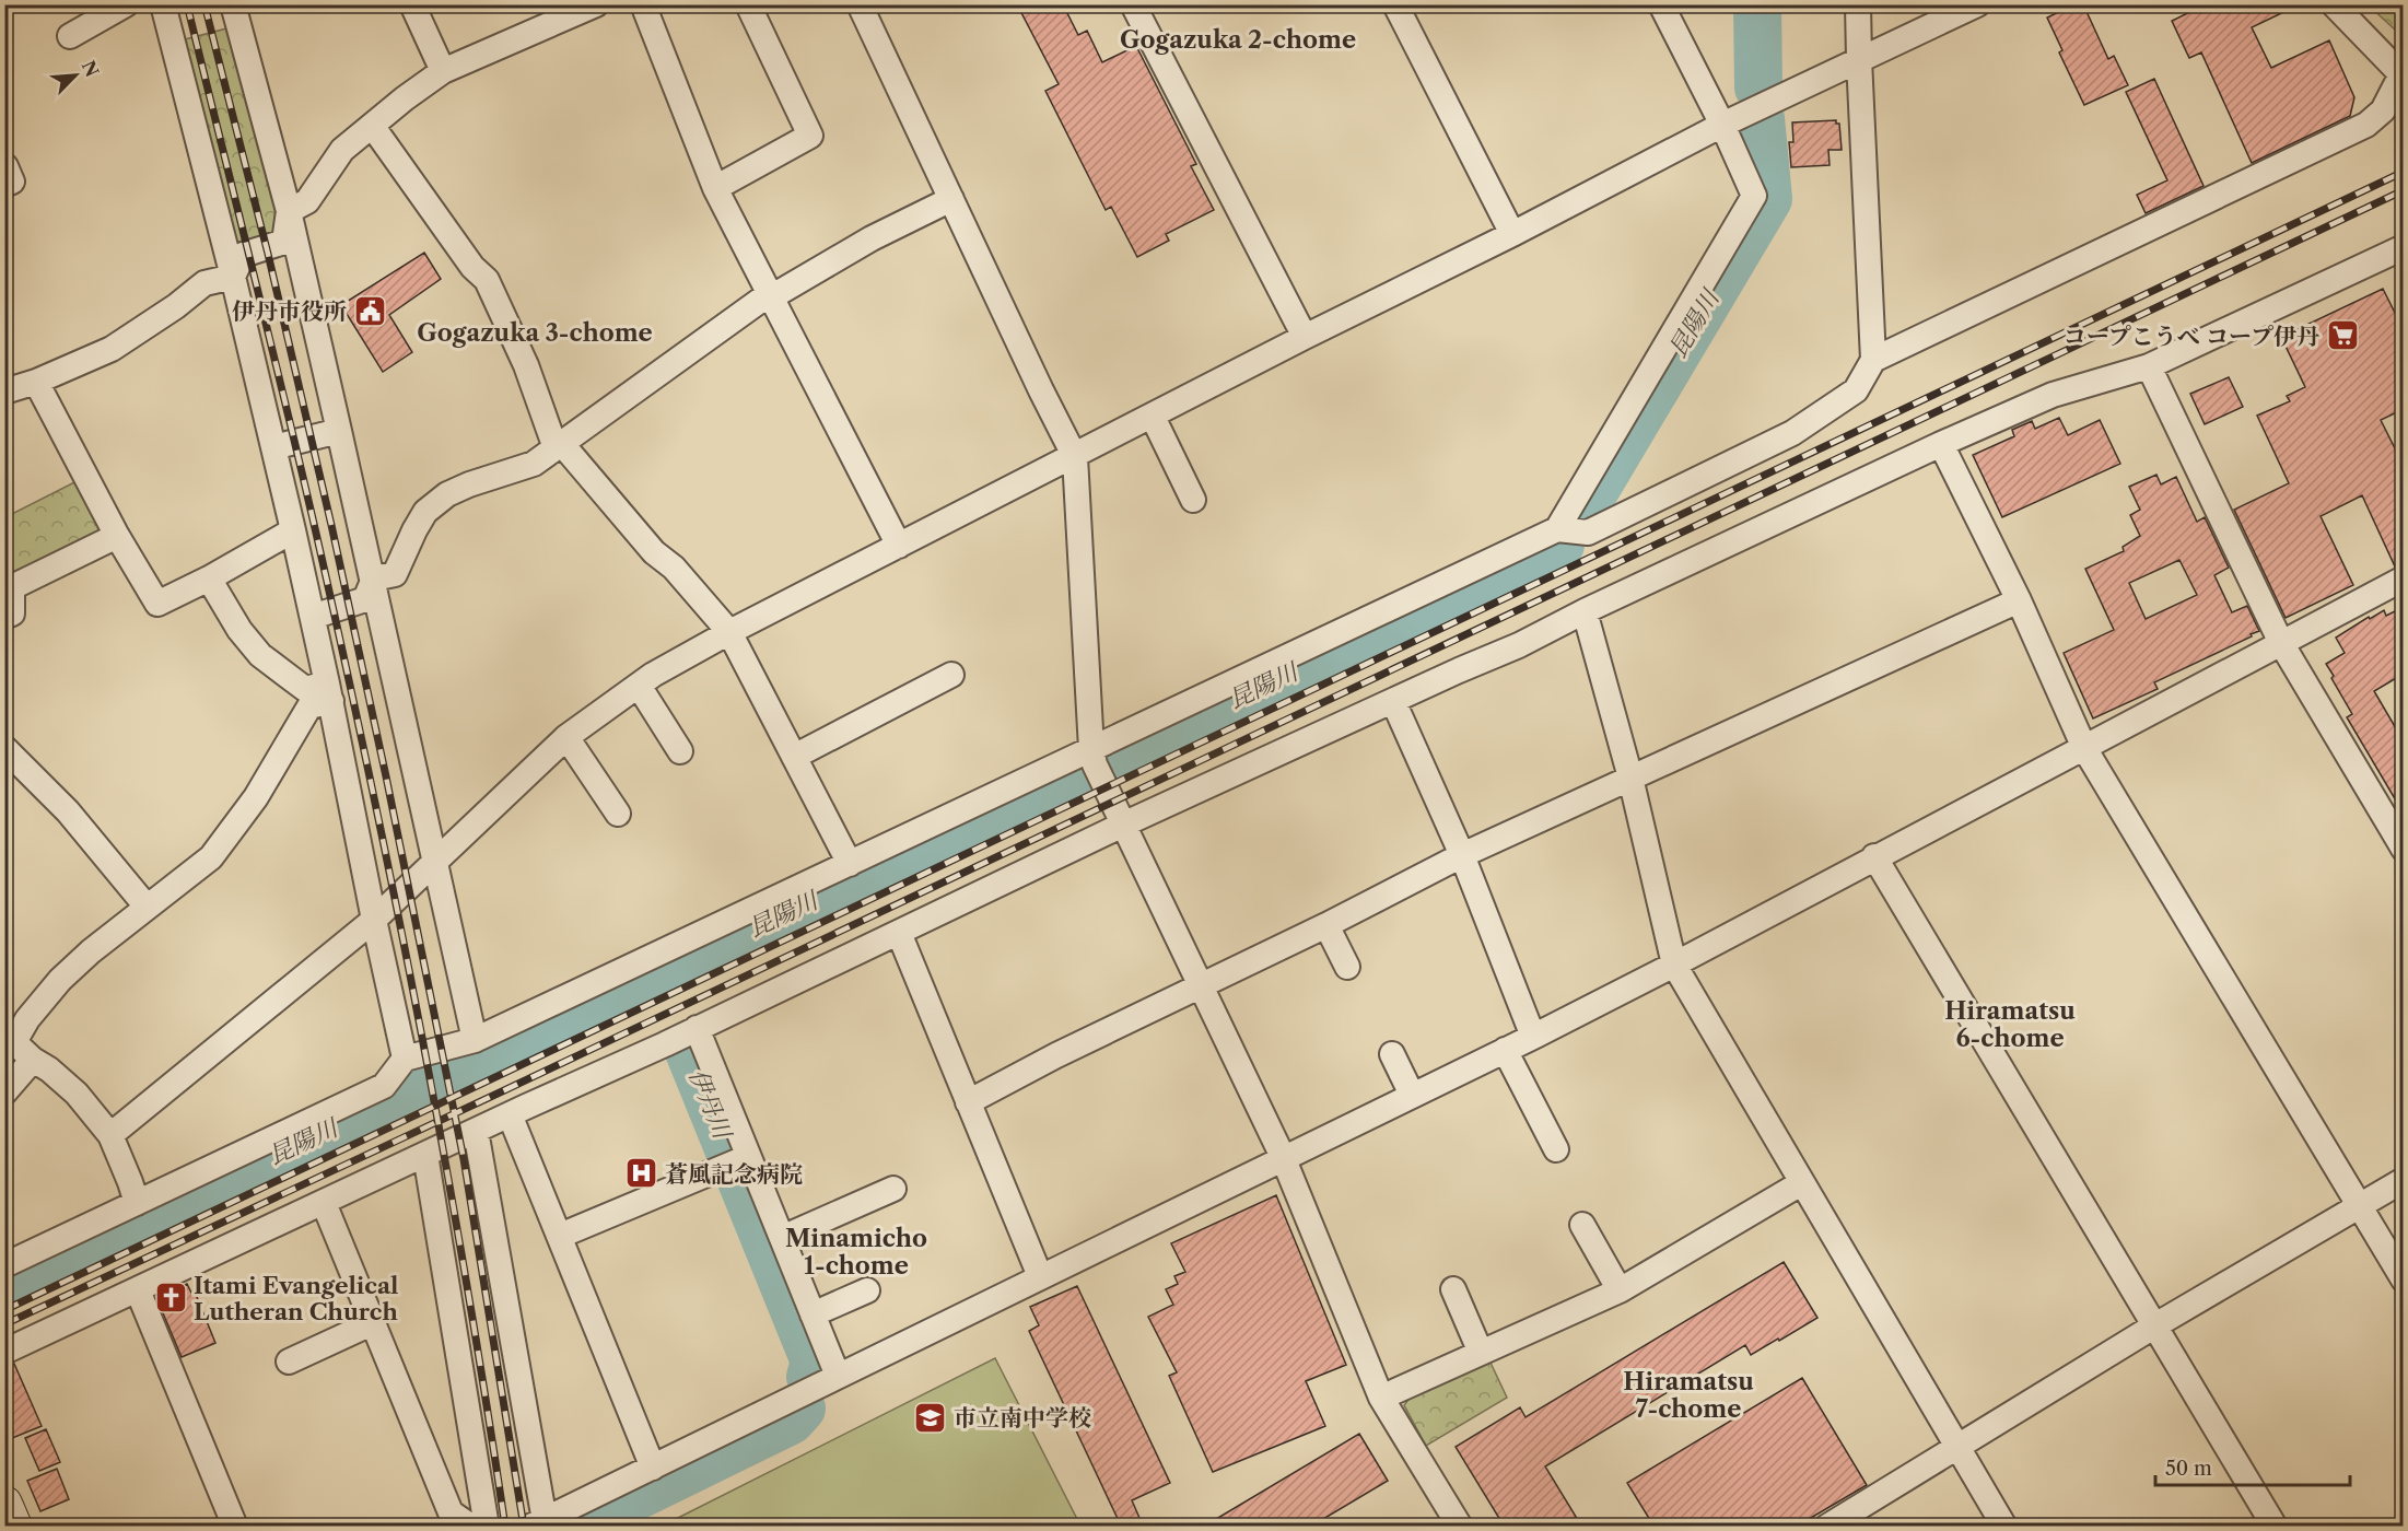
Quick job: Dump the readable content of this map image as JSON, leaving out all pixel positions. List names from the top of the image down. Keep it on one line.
{"districts":["Gogazuka 2-chome","Gogazuka 3-chome","Hiramatsu 6-chome","Minamicho 1-chome","Hiramatsu 7-chome"],"water":["昆陽川","伊丹川"],"places":{"public building":["伊丹市役所"],"supermarket":["コープこうべ コープ伊丹"],"hospital":["蒼風記念病院"],"church":["Itami Evangelical Lutheran Church"],"school or university":["市立南中学校"]},"scale_bar":"50 m","north":"top right"}
